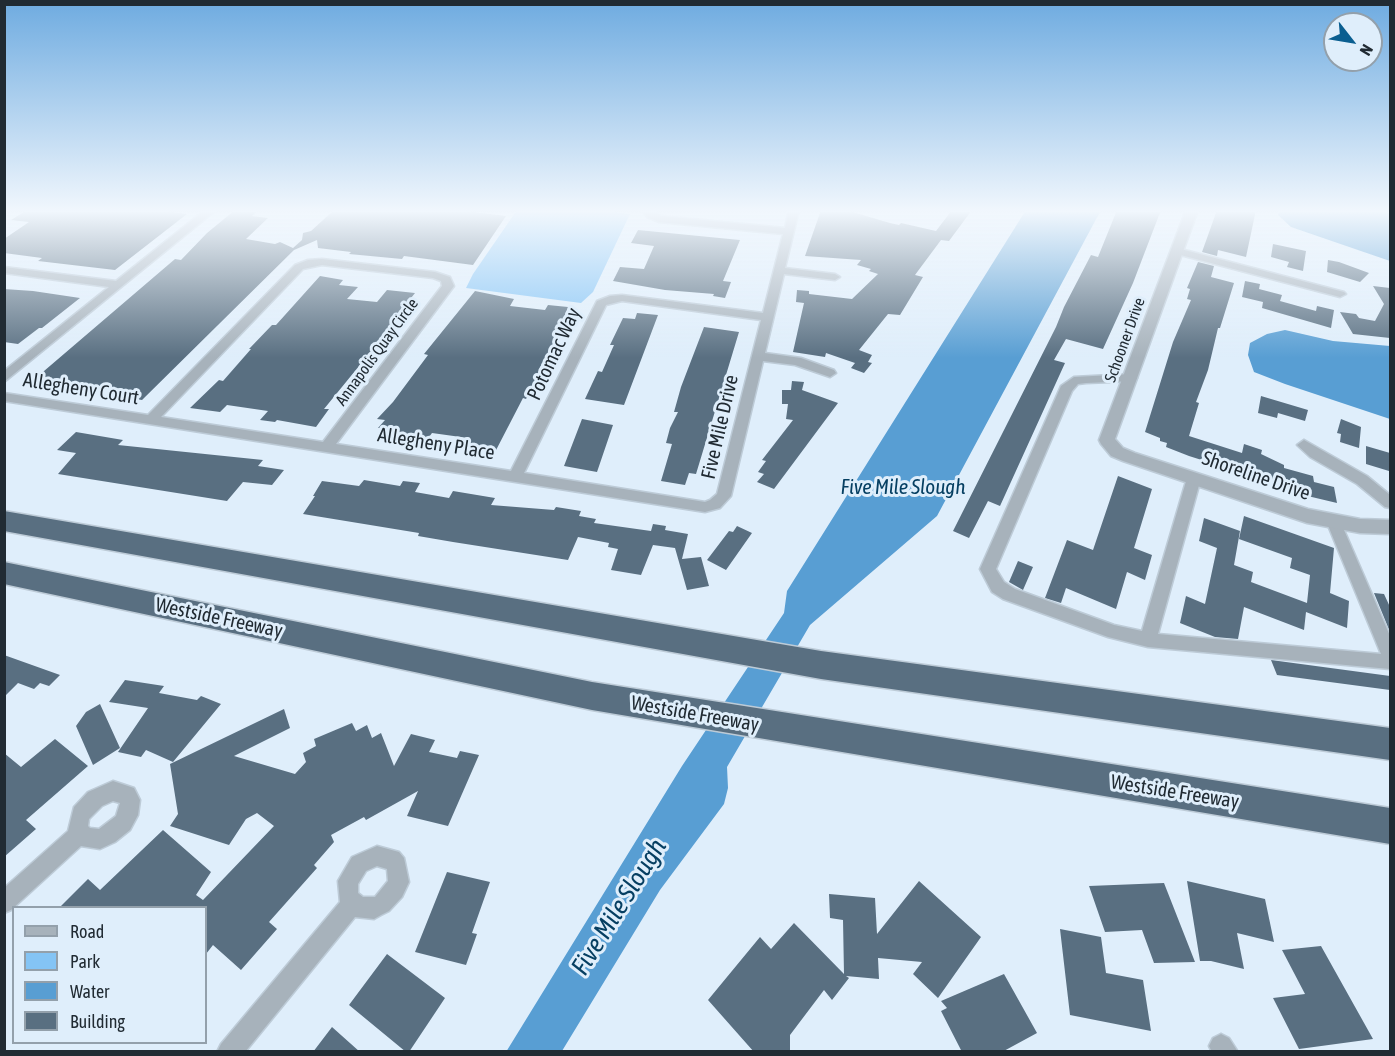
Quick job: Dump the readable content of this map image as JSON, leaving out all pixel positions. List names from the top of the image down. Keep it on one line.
{"streets":{"highway":["Westside Freeway"],"street":["Schooner Drive","Annapolis Quay Circle","Potomac Way","Allegheny Court","Five Mile Drive","Allegheny Place","Shoreline Drive"]},"crossings":[["Schooner Drive","Shoreline Drive"],["Annapolis Quay Circle","Allegheny Court"],["Annapolis Quay Circle","Allegheny Place"],["Potomac Way","Five Mile Drive"],["Potomac Way","Allegheny Place"],["Allegheny Court","Allegheny Place"],["Five Mile Drive","Allegheny Place"]],"water":["Five Mile Slough"],"legend":["Road","Park","Water","Building"],"north":"bottom right"}
